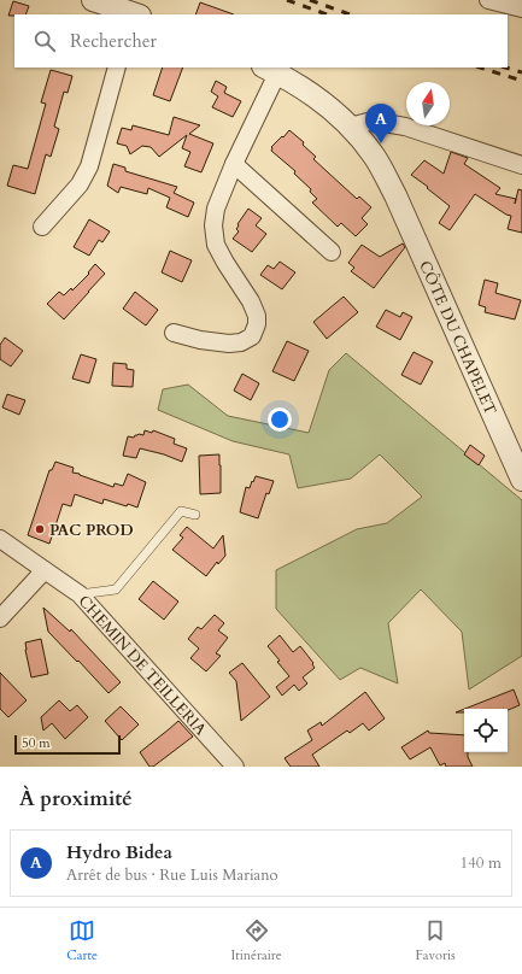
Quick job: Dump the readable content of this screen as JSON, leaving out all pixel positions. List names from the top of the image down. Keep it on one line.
{"streets":{"street":["CÔTE DU CHAPELET","CHEMIN DE TEILLERIA"]},"places":["PAC PROD"],"scale_bar":"50 m","north":"top","page":{"search":"Rechercher","pins":"A","scale":"50 m","heading":"À proximité","list":[{"mark":"A","name":"Hydro Bidea","note":"Arrêt de bus · Rue Luis Mariano","value":"140 m"}],"nav":["Carte","Itinéraire","Favoris"]}}
